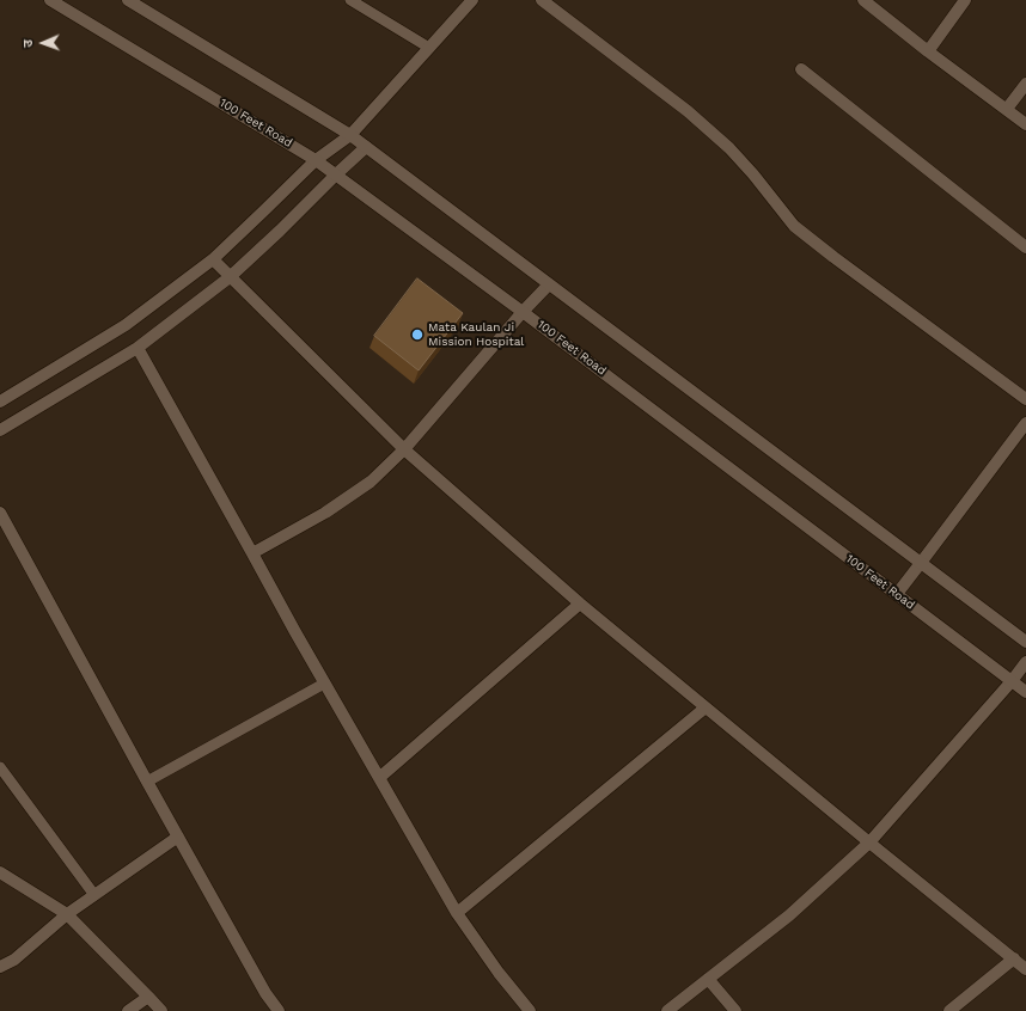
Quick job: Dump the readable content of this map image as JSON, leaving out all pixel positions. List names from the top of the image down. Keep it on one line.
{"streets":{"street":["100 Feet Road"]},"places":["Mata Kaulan Ji Mission Hospital"],"north":"left"}
